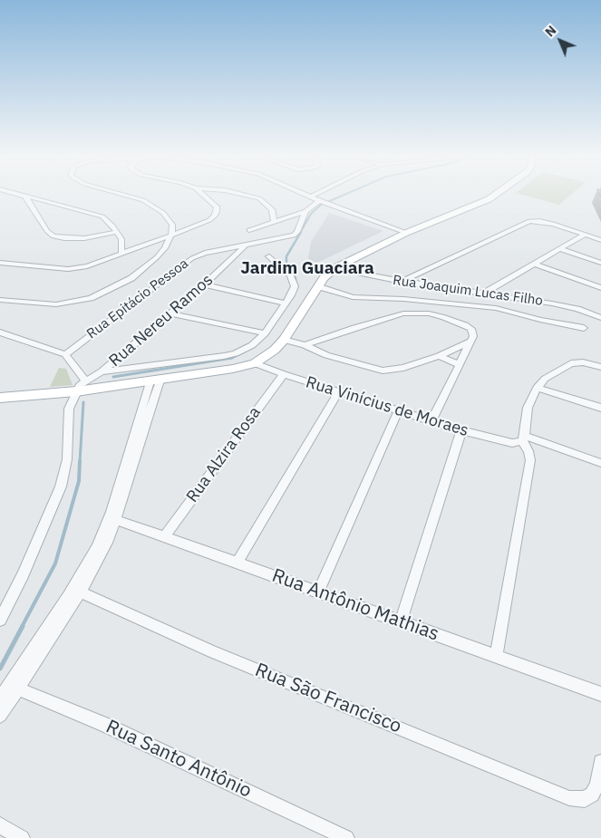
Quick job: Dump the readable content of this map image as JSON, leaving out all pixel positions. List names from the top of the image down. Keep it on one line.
{"streets":{"street":["Rua Joaquim Lucas Filho","Rua Epitácio Pessoa","Rua Nereu Ramos","Rua Vinícius de Moraes","Rua Alzira Rosa","Rua Antônio Mathias","Rua São Francisco","Rua Santo Antônio"]},"crossings":[["Rua Epitácio Pessoa","Rua Nereu Ramos"],["Rua Vinícius de Moraes","Rua Alzira Rosa"],["Rua Alzira Rosa","Rua Antônio Mathias"]],"districts":["Jardim Guaciara"],"north":"top left"}
